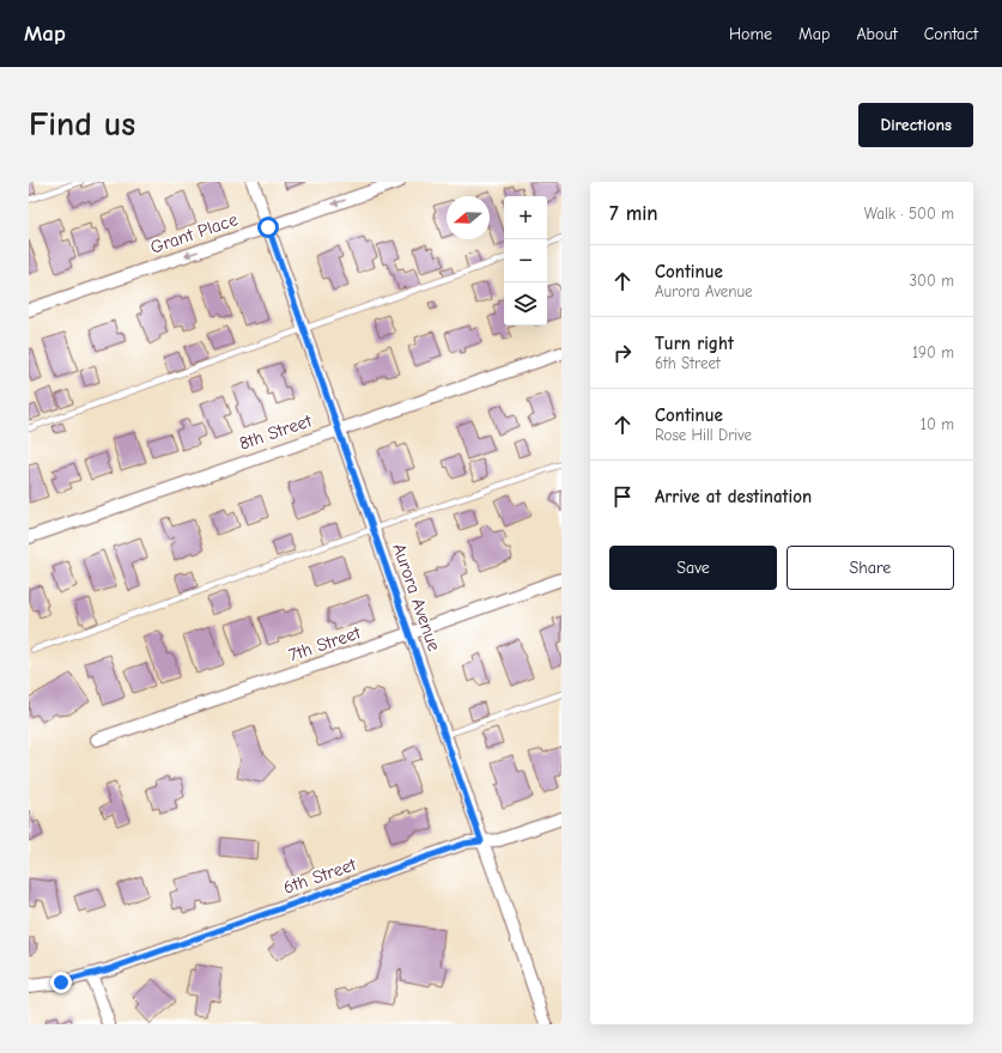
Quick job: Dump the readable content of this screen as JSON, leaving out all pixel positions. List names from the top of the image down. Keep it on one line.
{"streets":{"street":["Grant Place","8th Street","Aurora Avenue","7th Street","6th Street"]},"crossings":[["Grant Place","Aurora Avenue"],["8th Street","Aurora Avenue"],["Aurora Avenue","7th Street"],["Aurora Avenue","6th Street"]],"one_way":["Grant Place"],"north":"left","page":{"header":"Map","nav":["Home","Map","About","Contact"],"buttons":["Directions",["Save","Share"]],"title":"Find us","heading":["7 min","Walk · 500 m"],"map_buttons":["+","−"],"list":[["Continue","Aurora Avenue","300 m"],["Turn right","6th Street","190 m"],["Continue","Rose Hill Drive","10 m"],"Arrive at destination"]}}
